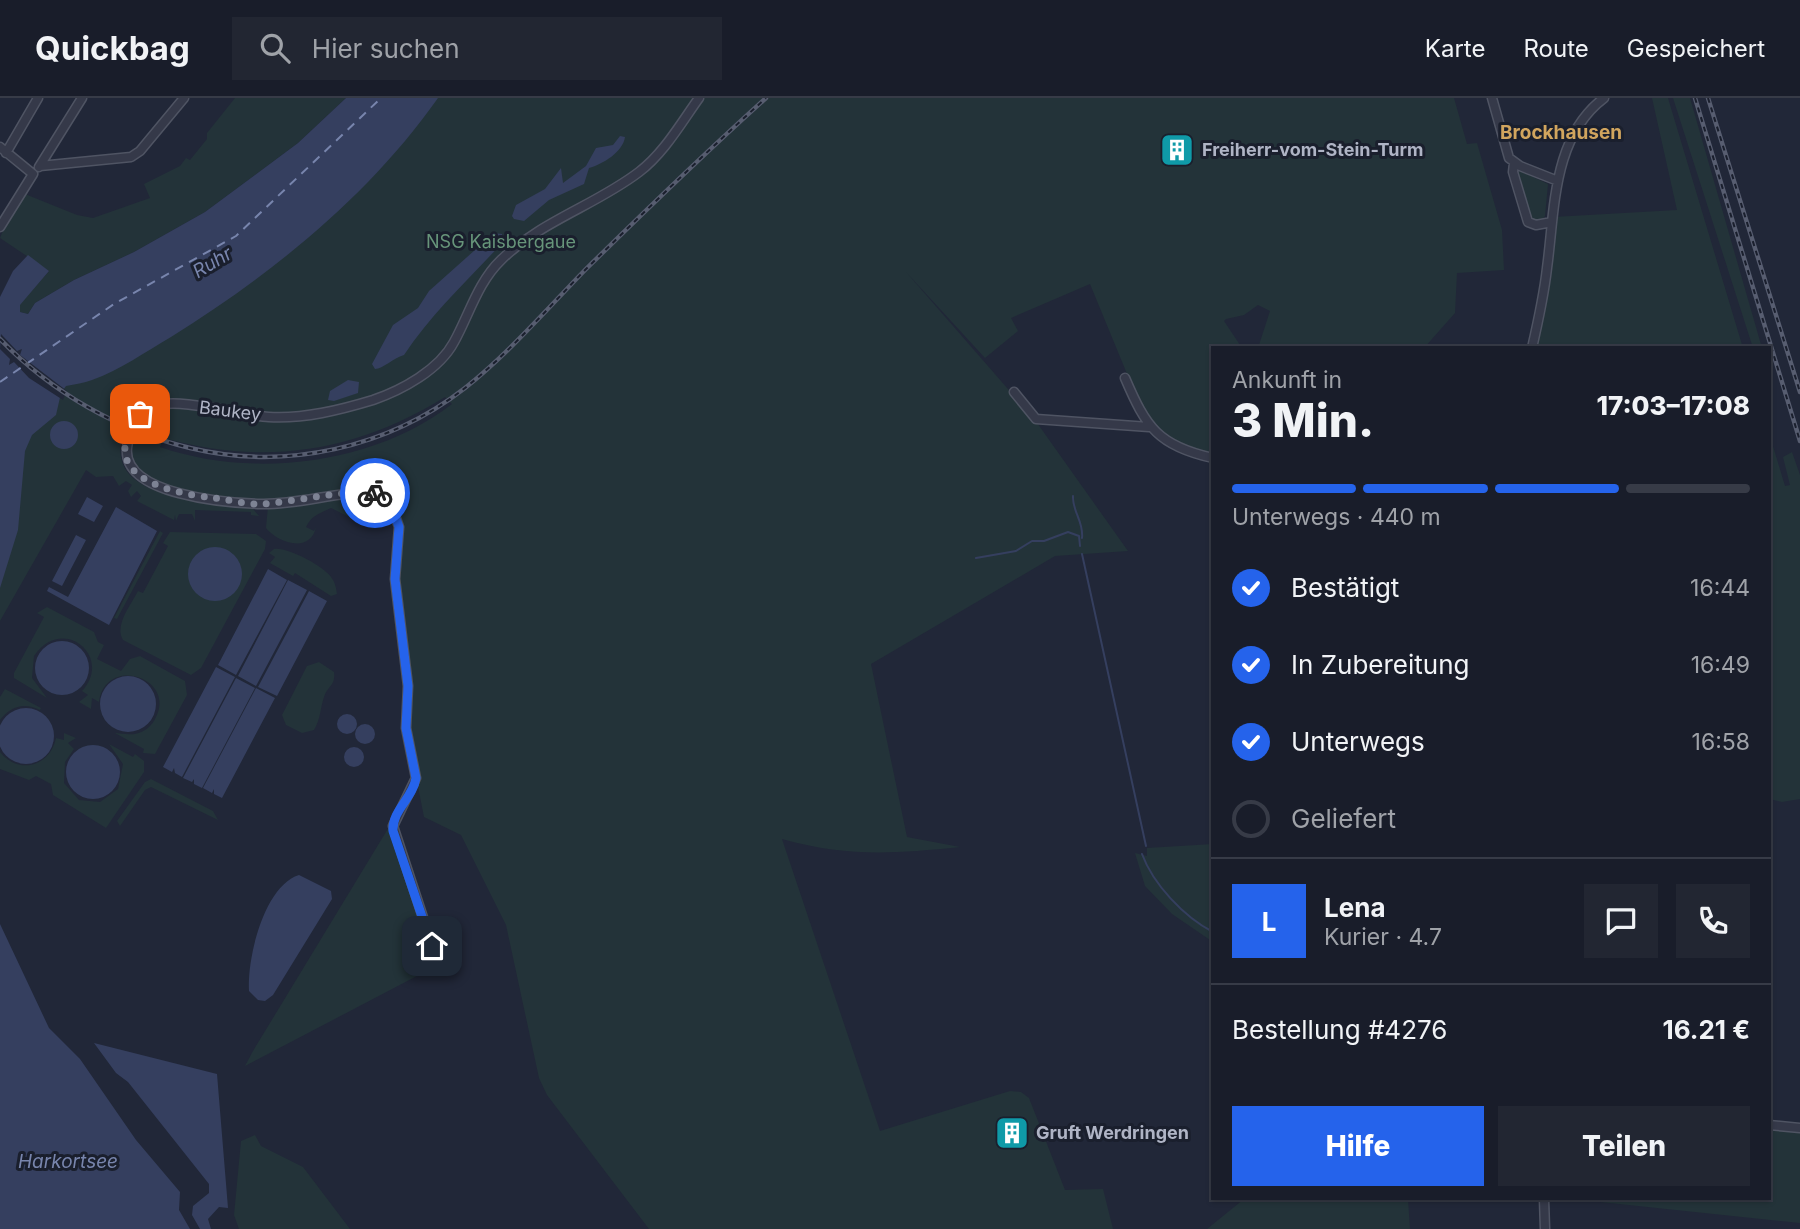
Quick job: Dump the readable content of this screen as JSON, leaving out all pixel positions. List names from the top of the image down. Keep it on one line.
{"streets":{"street":["Baukey"]},"districts":["Brockhausen"],"water":["Ruhr","Harkortsee"],"parks":["NSG Kaisbergaue"],"places":{"building":["Freiherr-vom-Stein-Turm","Gruft Werdringen"]},"page":{"header":"Quickbag","search":"Hier suchen","nav":["Karte","Route","Gespeichert"],"heading":["3 Min.","Ankunft in","17:03–17:08"],"panel":["Lena","Kurier · 4.7","Bestellung #4276","16.21 €"],"bar":"Unterwegs · 440 m","list":[["Bestätigt","16:44"],["In Zubereitung","16:49"],["Unterwegs","16:58"],"Geliefert"],"round":"L","buttons":["Hilfe","Teilen"]}}
